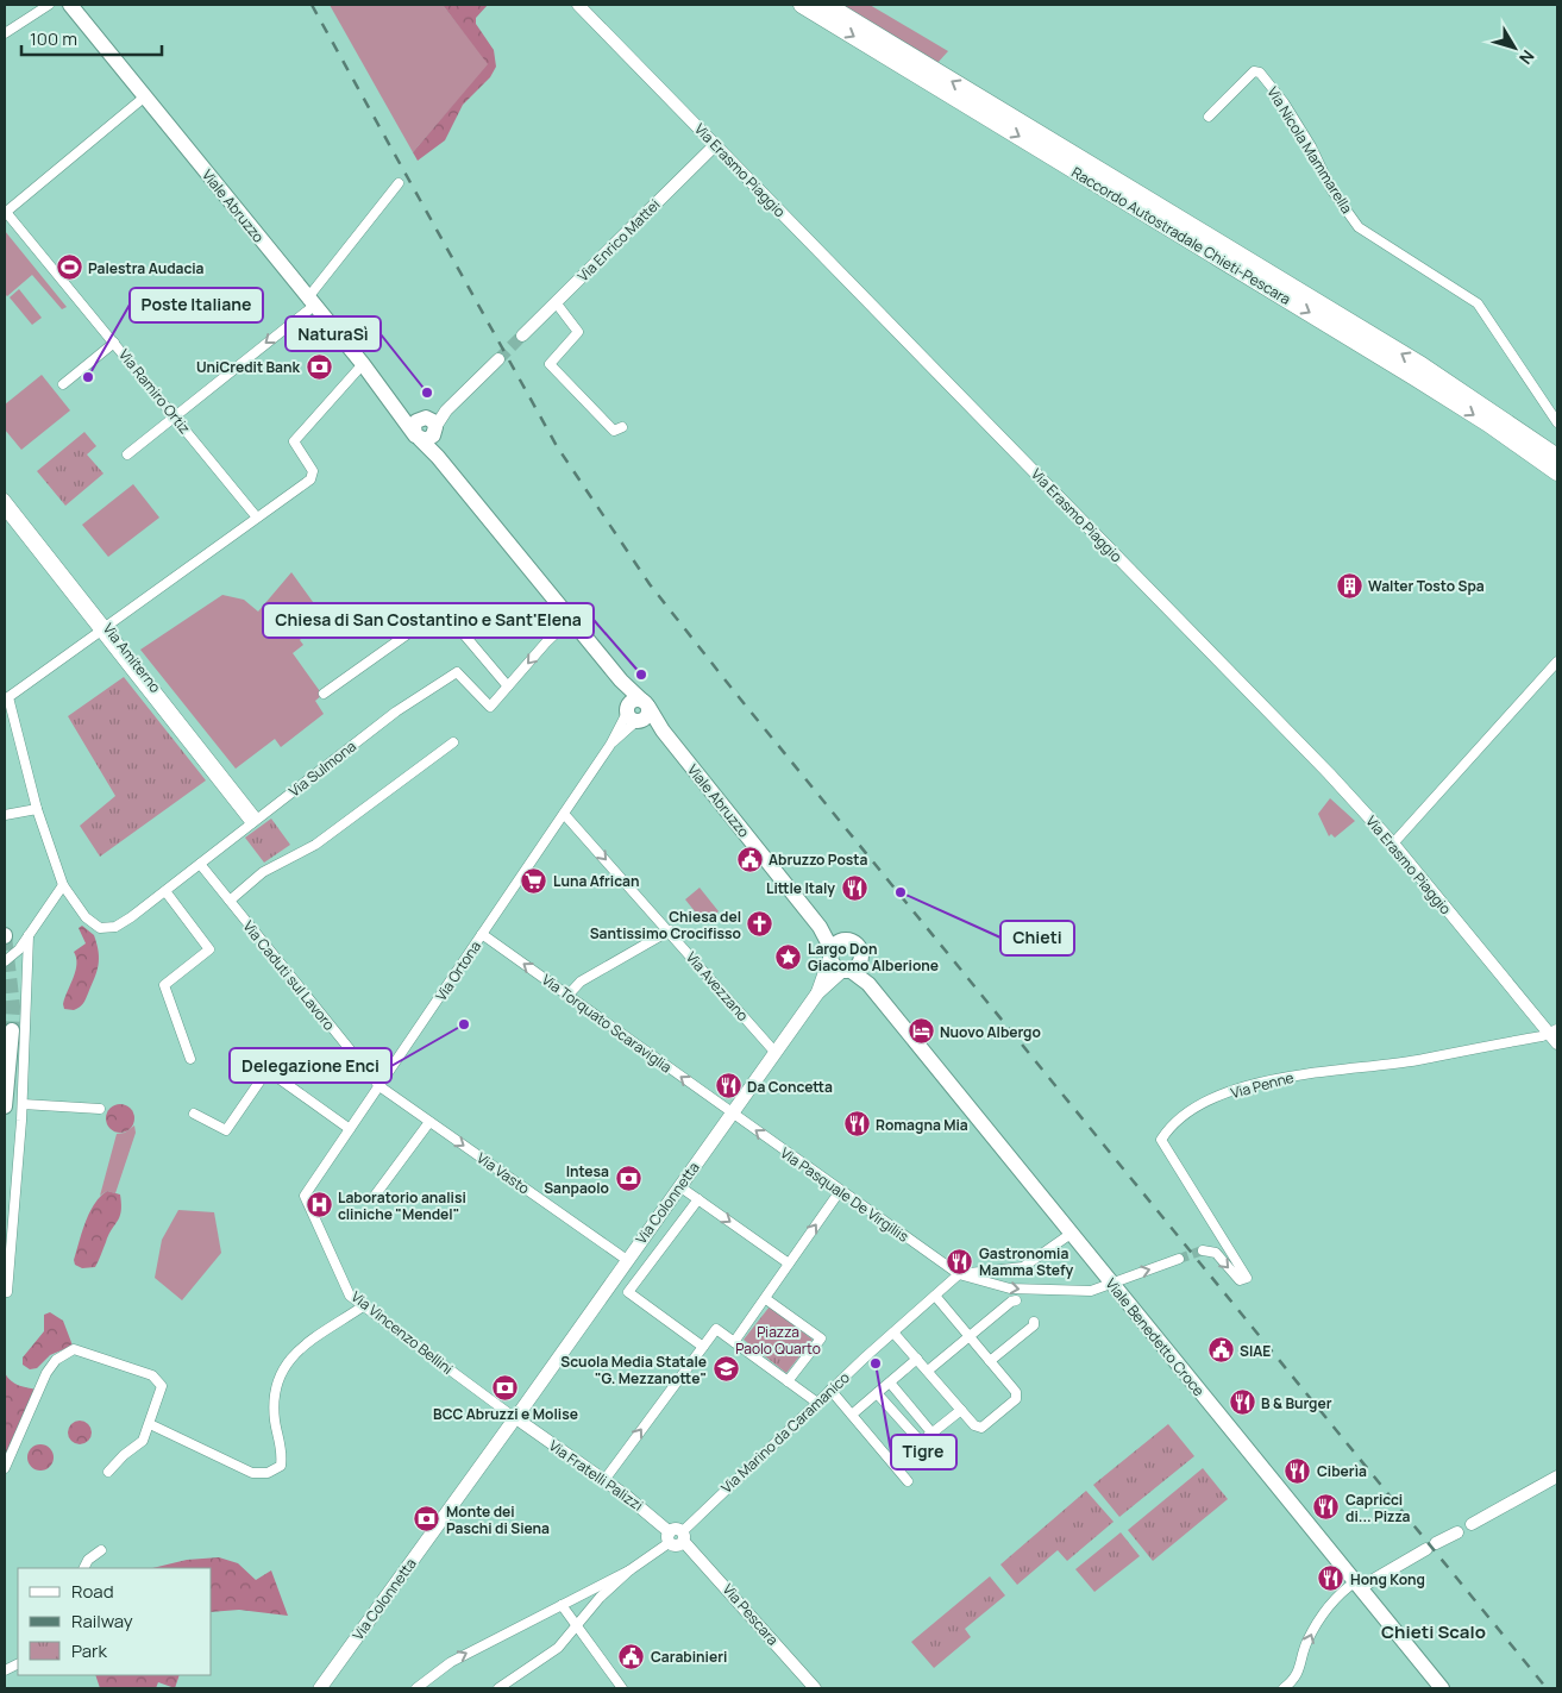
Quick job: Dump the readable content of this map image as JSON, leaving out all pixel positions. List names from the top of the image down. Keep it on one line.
{"streets":{"highway":["Raccordo Autostradale Chieti-Pescara"],"main road":["Viale Abruzzo","Via Colonnetta","Viale Benedetto Croce"],"street":["Via Nicola Mammarella","Via Erasmo Piaggio","Via Enrico Mattei","Via Ramiro Ortiz","Via Amiterno","Via Sulmona","Via Ortona","Via Caduti sul Lavoro","Via Avezzano","Via Torquato Scaraviglia","Via Penne","Via Vasto","Via Pasquale De Virgiliis","Via Vincenzo Bellini","Via Marino da Caramanico","Via Fratelli Palizzi","Via Pescara"]},"crossings":[["Via Erasmo Piaggio","Via Enrico Mattei"],["Via Erasmo Piaggio","Via Penne"],["Viale Abruzzo","Via Sulmona"],["Viale Abruzzo","Via Ortona"],["Via Amiterno","Via Sulmona"],["Via Sulmona","Via Caduti sul Lavoro"],["Via Ortona","Via Caduti sul Lavoro"],["Via Ortona","Via Avezzano"],["Via Ortona","Via Torquato Scaraviglia"],["Via Ortona","Via Vasto"],["Via Ortona","Via Vincenzo Bellini"],["Via Caduti sul Lavoro","Via Vasto"],["Via Avezzano","Via Colonnetta"],["Via Torquato Scaraviglia","Via Pasquale De Virgiliis"],["Via Torquato Scaraviglia","Via Colonnetta"],["Via Vasto","Via Colonnetta"],["Via Pasquale De Virgiliis","Via Colonnetta"],["Via Pasquale De Virgiliis","Viale Benedetto Croce"],["Via Pasquale De Virgiliis","Via Marino da Caramanico"],["Via Colonnetta","Via Vincenzo Bellini"],["Via Colonnetta","Via Fratelli Palizzi"],["Via Vincenzo Bellini","Via Fratelli Palizzi"],["Via Marino da Caramanico","Via Pescara"]],"one_way":["Via Avezzano","Via Torquato Scaraviglia","Via Vasto"],"districts":["Chieti Scalo"],"parks":["Piazza Paolo Quarto"],"places":{"sports":["Palestra Audacia"],"bank":["UniCredit Bank","Intesa Sanpaolo","BCC Abruzzi e Molise","Monte dei Paschi di Siena"],"other":["Poste Italiane","NaturaSì","Chiesa di San Costantino e Sant'Elena","Chieti","Delegazione Enci","Tigre"],"building":["Walter Tosto Spa"],"public building":["Abruzzo Posta","SIAE","Carabinieri"],"supermarket":["Luna African"],"restaurant":["Little Italy","Da Concetta","Romagna Mia","Gastronomia Mamma Stefy","B & Burger","Ciberìa","Capricci di... Pizza","Hong Kong"],"church":["Chiesa del Santissimo Crocifisso"],"place":["Largo Don Giacomo Alberione"],"hotel":["Nuovo Albergo"],"hospital":["Laboratorio analisi cliniche \"Mendel\""],"school or university":["Scuola Media Statale \"G. Mezzanotte\""]},"legend":["Road","Railway","Park"],"scale_bar":"100 m","north":"bottom right"}
